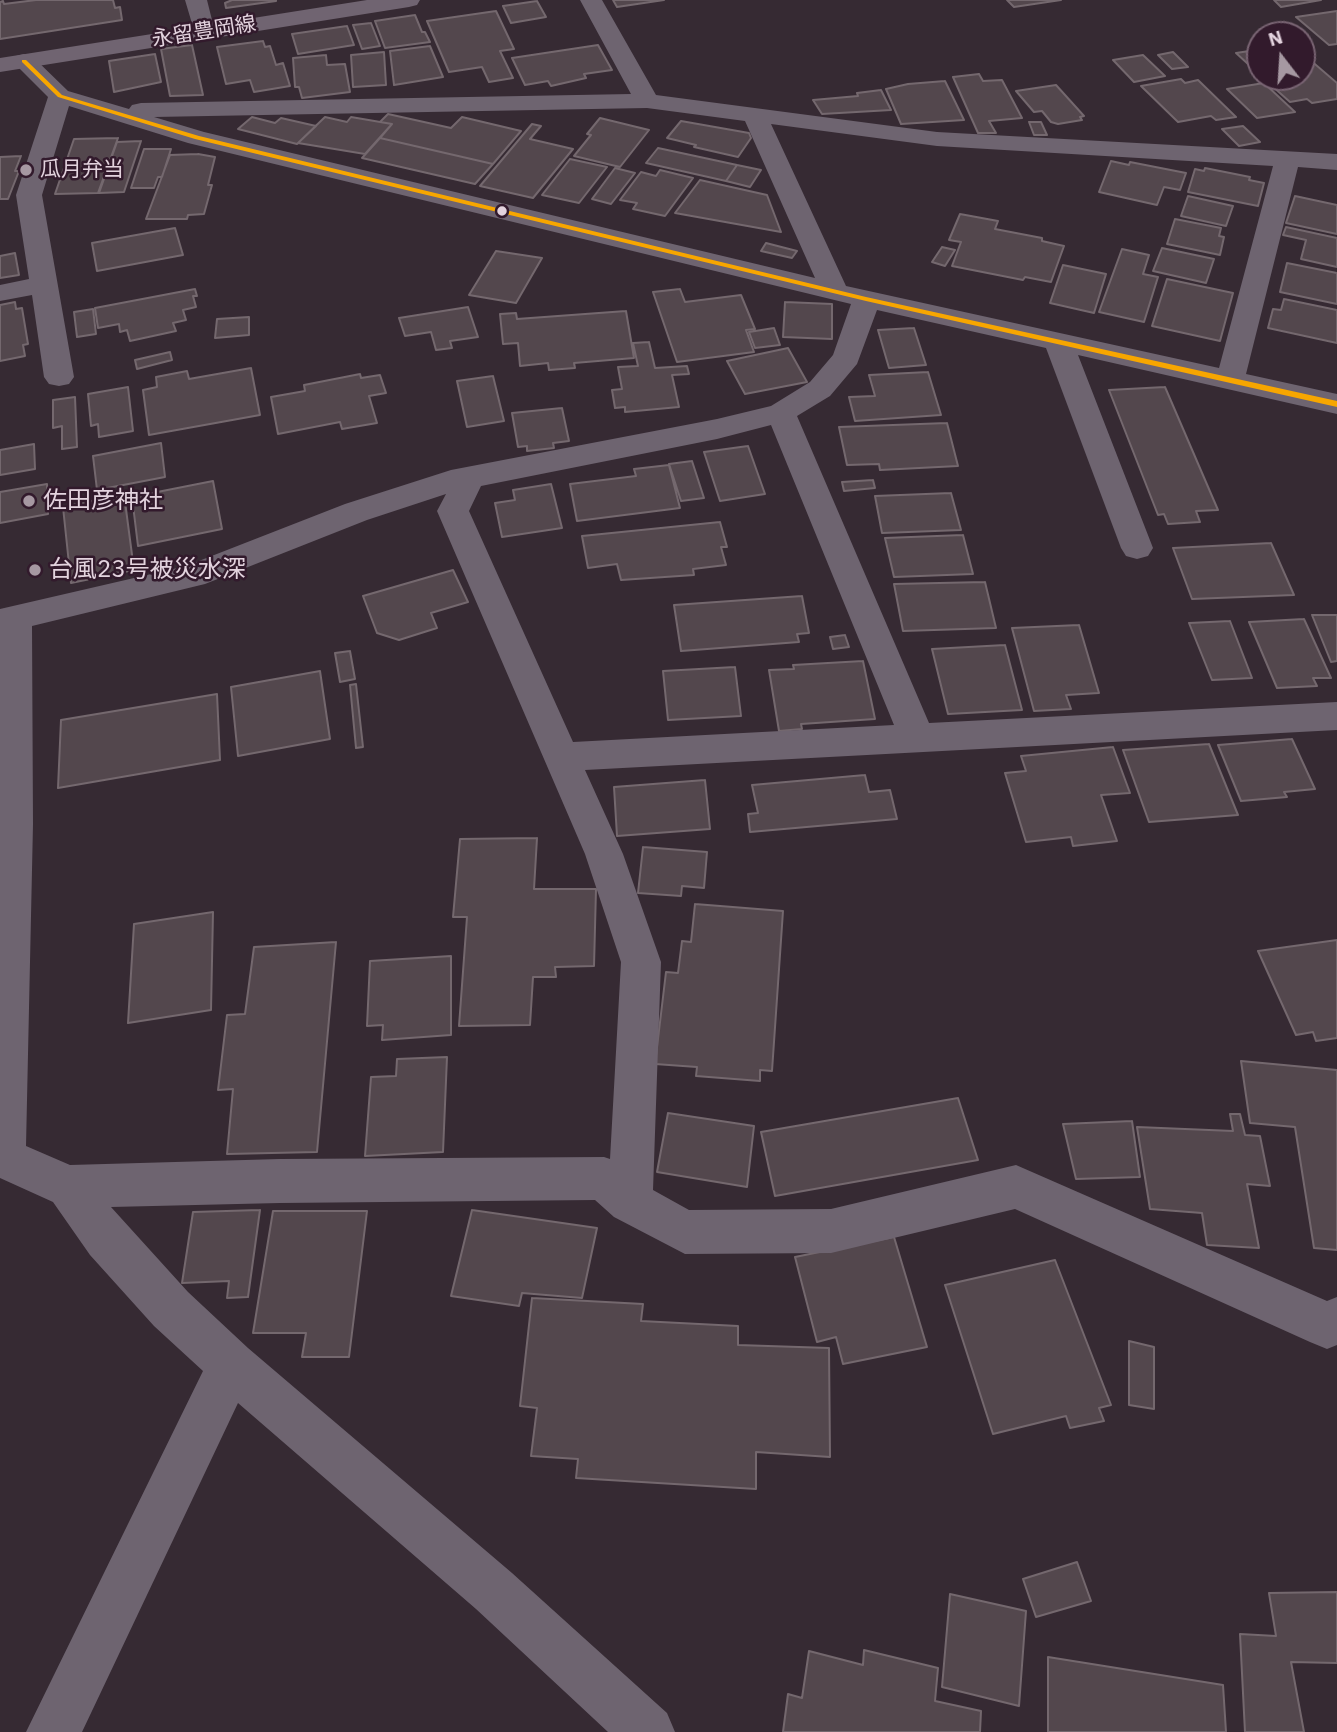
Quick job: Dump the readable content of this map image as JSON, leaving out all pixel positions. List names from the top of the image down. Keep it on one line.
{"streets":{"main road":["永留豊岡線"]},"places":["瓜月弁当","佐田彦神社","台風23号被災水深"],"north":"top"}
